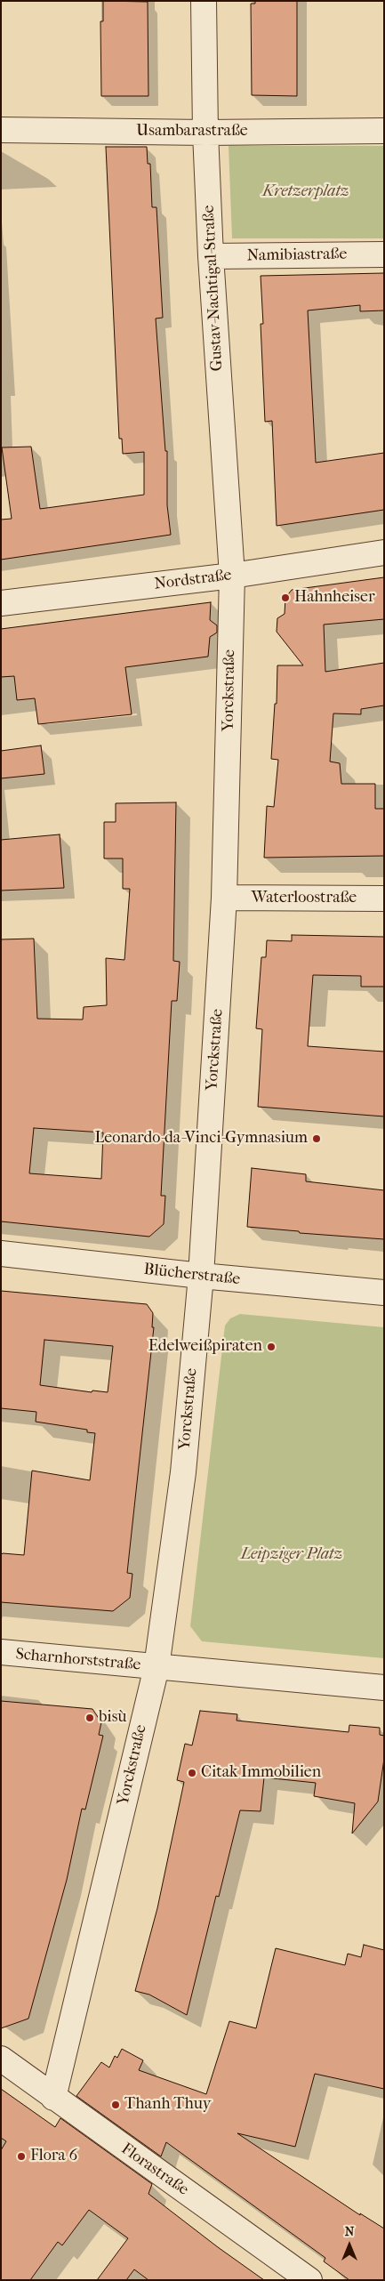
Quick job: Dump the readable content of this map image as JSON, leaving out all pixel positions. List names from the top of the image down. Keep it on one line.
{"streets":{"street":["Usambarastraße","Namibiastraße","Gustav-Nachtigal-Straße","Nordstraße","Yorckstraße","Waterloostraße","Blücherstraße","Scharnhorststraße","Florastraße"]},"crossings":[["Usambarastraße","Gustav-Nachtigal-Straße"],["Namibiastraße","Gustav-Nachtigal-Straße"],["Gustav-Nachtigal-Straße","Nordstraße"],["Gustav-Nachtigal-Straße","Yorckstraße"],["Nordstraße","Yorckstraße"],["Yorckstraße","Waterloostraße"],["Yorckstraße","Blücherstraße"],["Yorckstraße","Scharnhorststraße"],["Yorckstraße","Florastraße"]],"parks":["Kretzerplatz","Leipziger Platz"],"places":["Hahnheiser","Leonardo-da-Vinci-Gymnasium","Edelweißpiraten","bisù","Citak Immobilien","Thanh Thuy","Flora 6"],"north":"top"}
